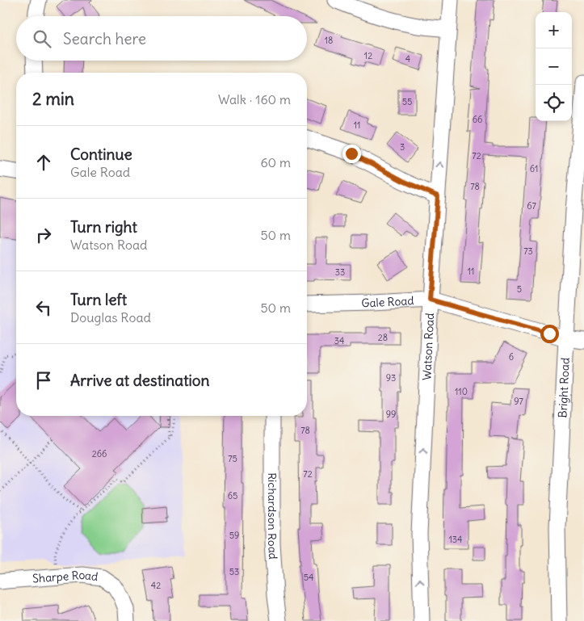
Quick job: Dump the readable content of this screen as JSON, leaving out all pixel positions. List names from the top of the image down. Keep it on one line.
{"streets":{"street":["Gale Road","Watson Road","Bright Road","Richardson Road","Sharpe Road"]},"crossings":[["Gale Road","Watson Road"],["Gale Road","Bright Road"]],"one_way":["Watson Road"],"house_numbers":["18","12","4","55","66","11","3","72","61","78","67","73","11","33","5","28","34","6","93","110","97","99","78","266","75","72","65","59","134","53","54","42"],"page":{"map_buttons":["+","−"],"search":"Search here","heading":["2 min","Walk · 160 m"],"list":[["Continue","Gale Road","60 m"],["Turn right","Watson Road","50 m"],["Turn left","Douglas Road","50 m"],"Arrive at destination"]}}
